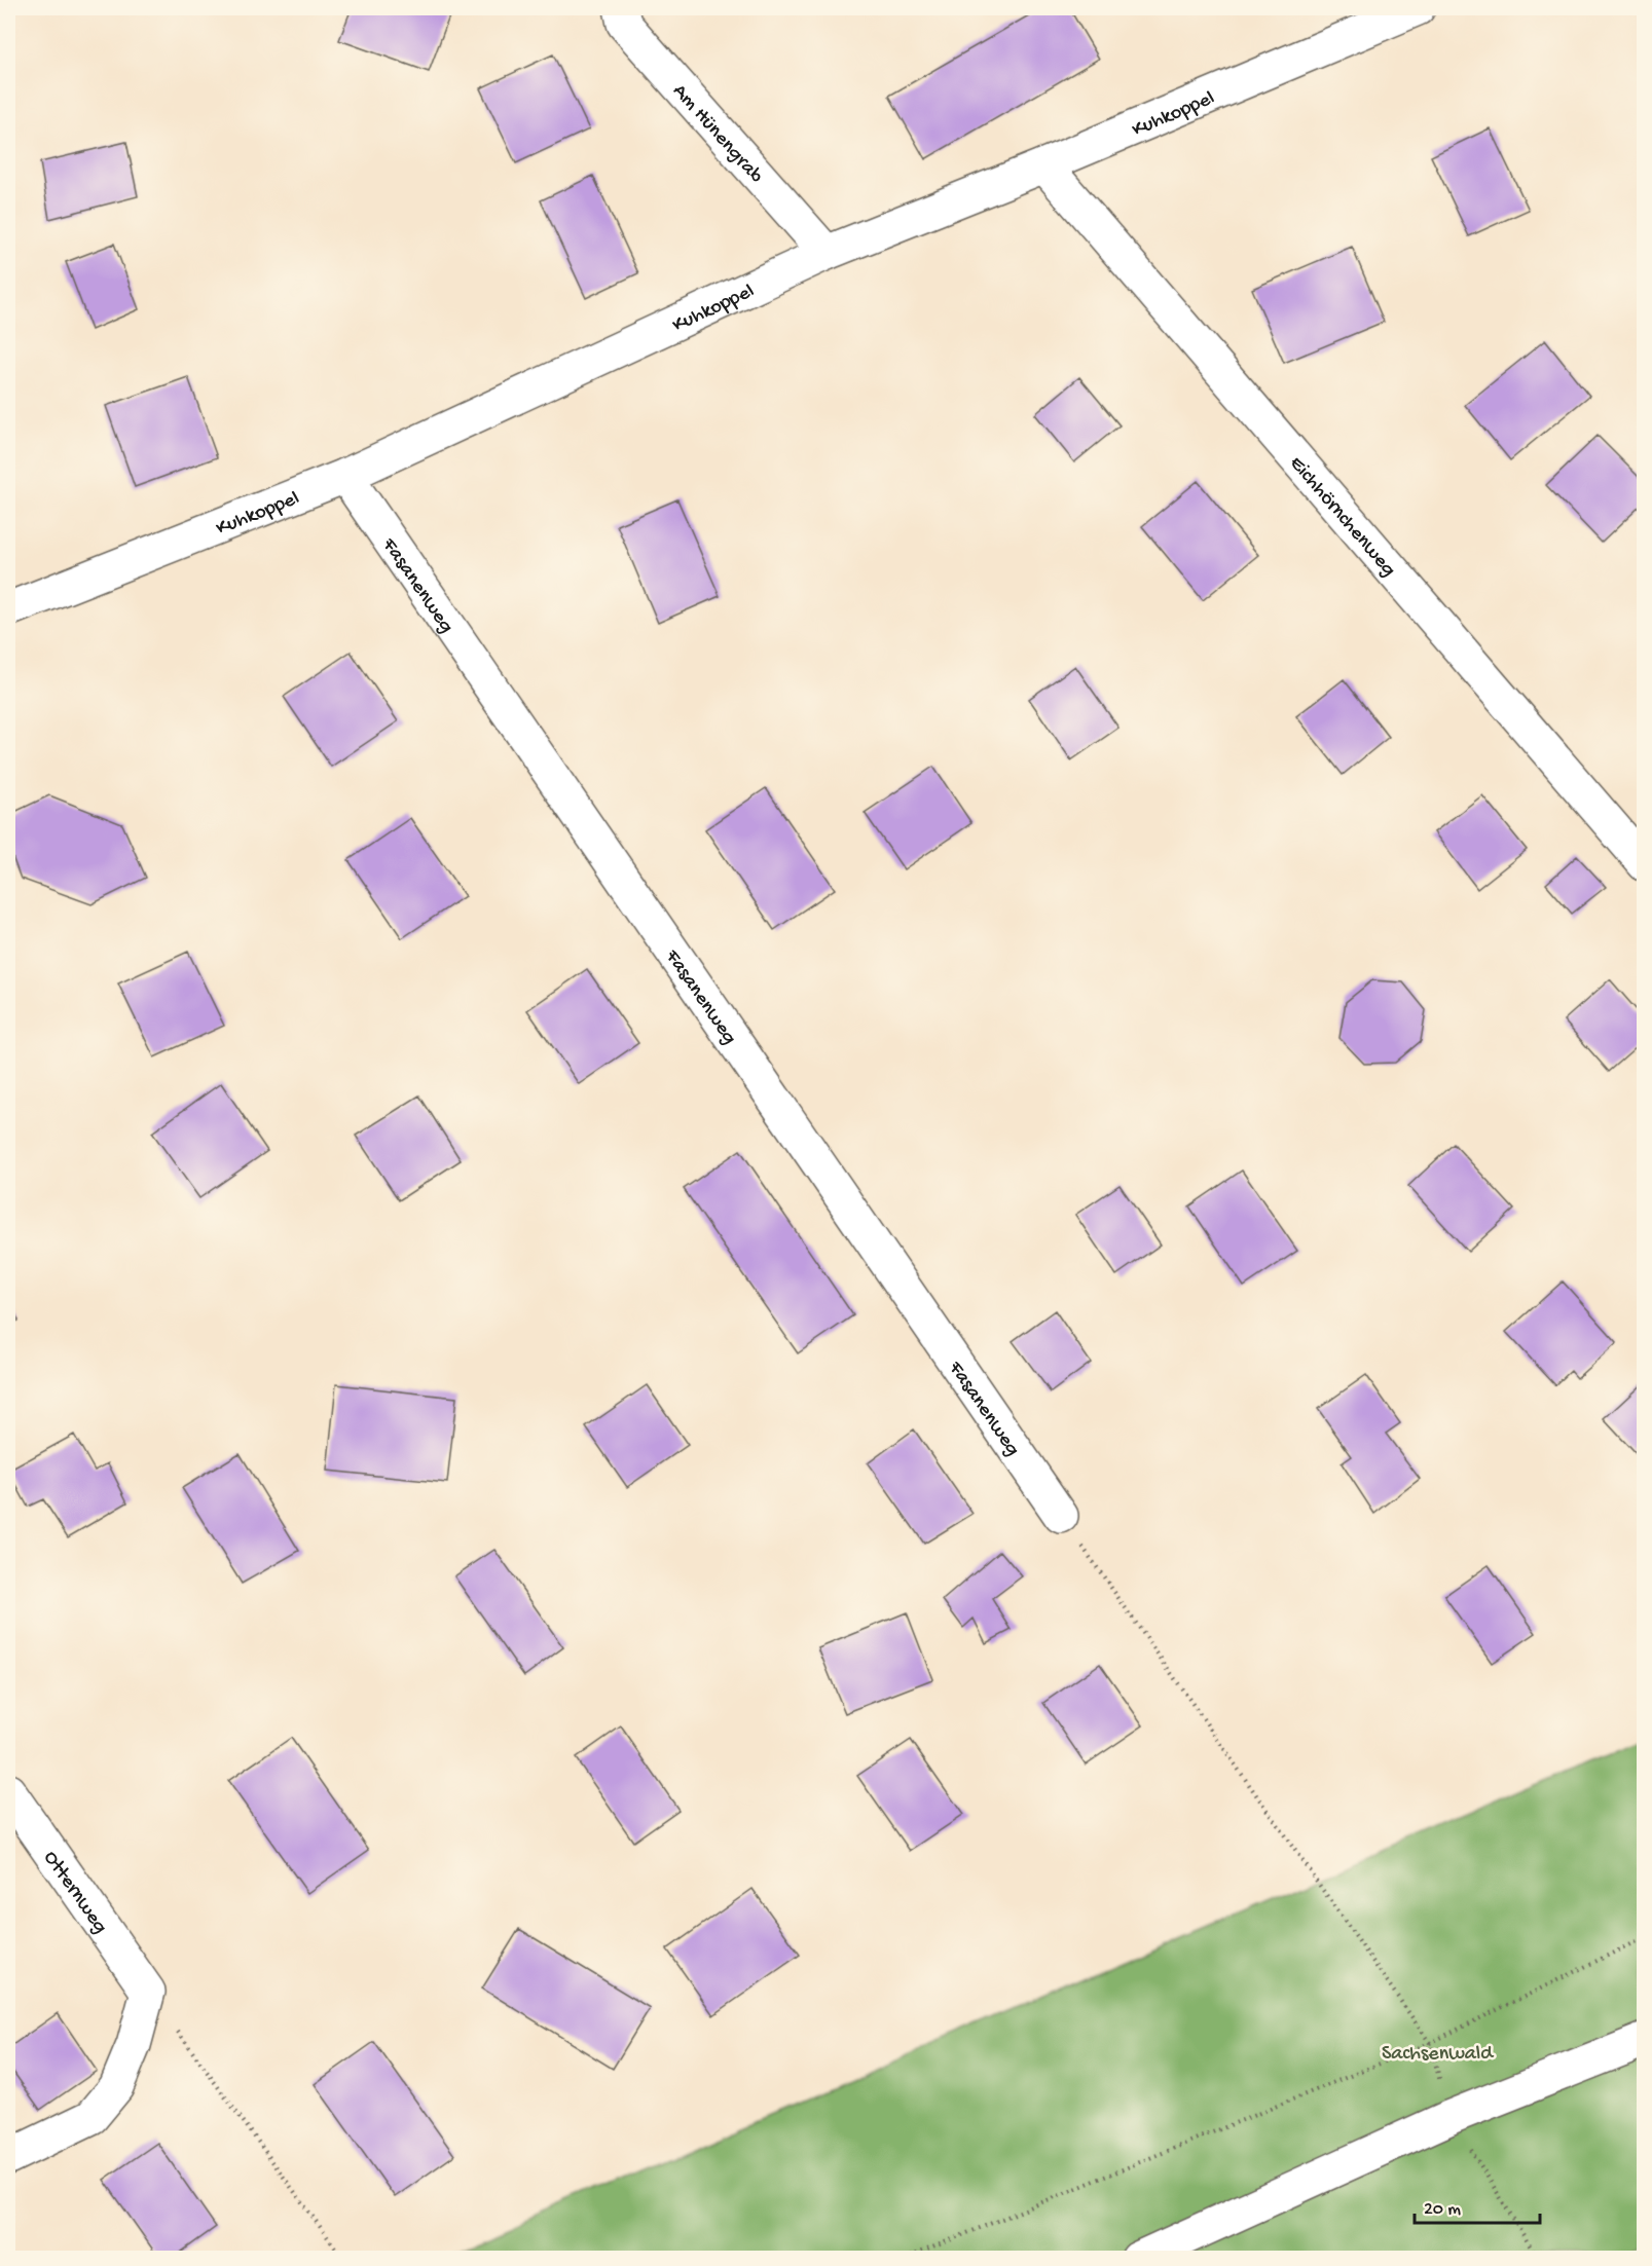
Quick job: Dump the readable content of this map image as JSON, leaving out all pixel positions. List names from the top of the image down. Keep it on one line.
{"streets":{"street":["Kuhkoppel","Am Hünengrab","Eichhörnchenweg","Fasanenweg","Otternweg"]},"crossings":[["Kuhkoppel","Am Hünengrab"],["Kuhkoppel","Eichhörnchenweg"],["Kuhkoppel","Fasanenweg"]],"parks":["Sachsenwald"],"scale_bar":"20 m"}
